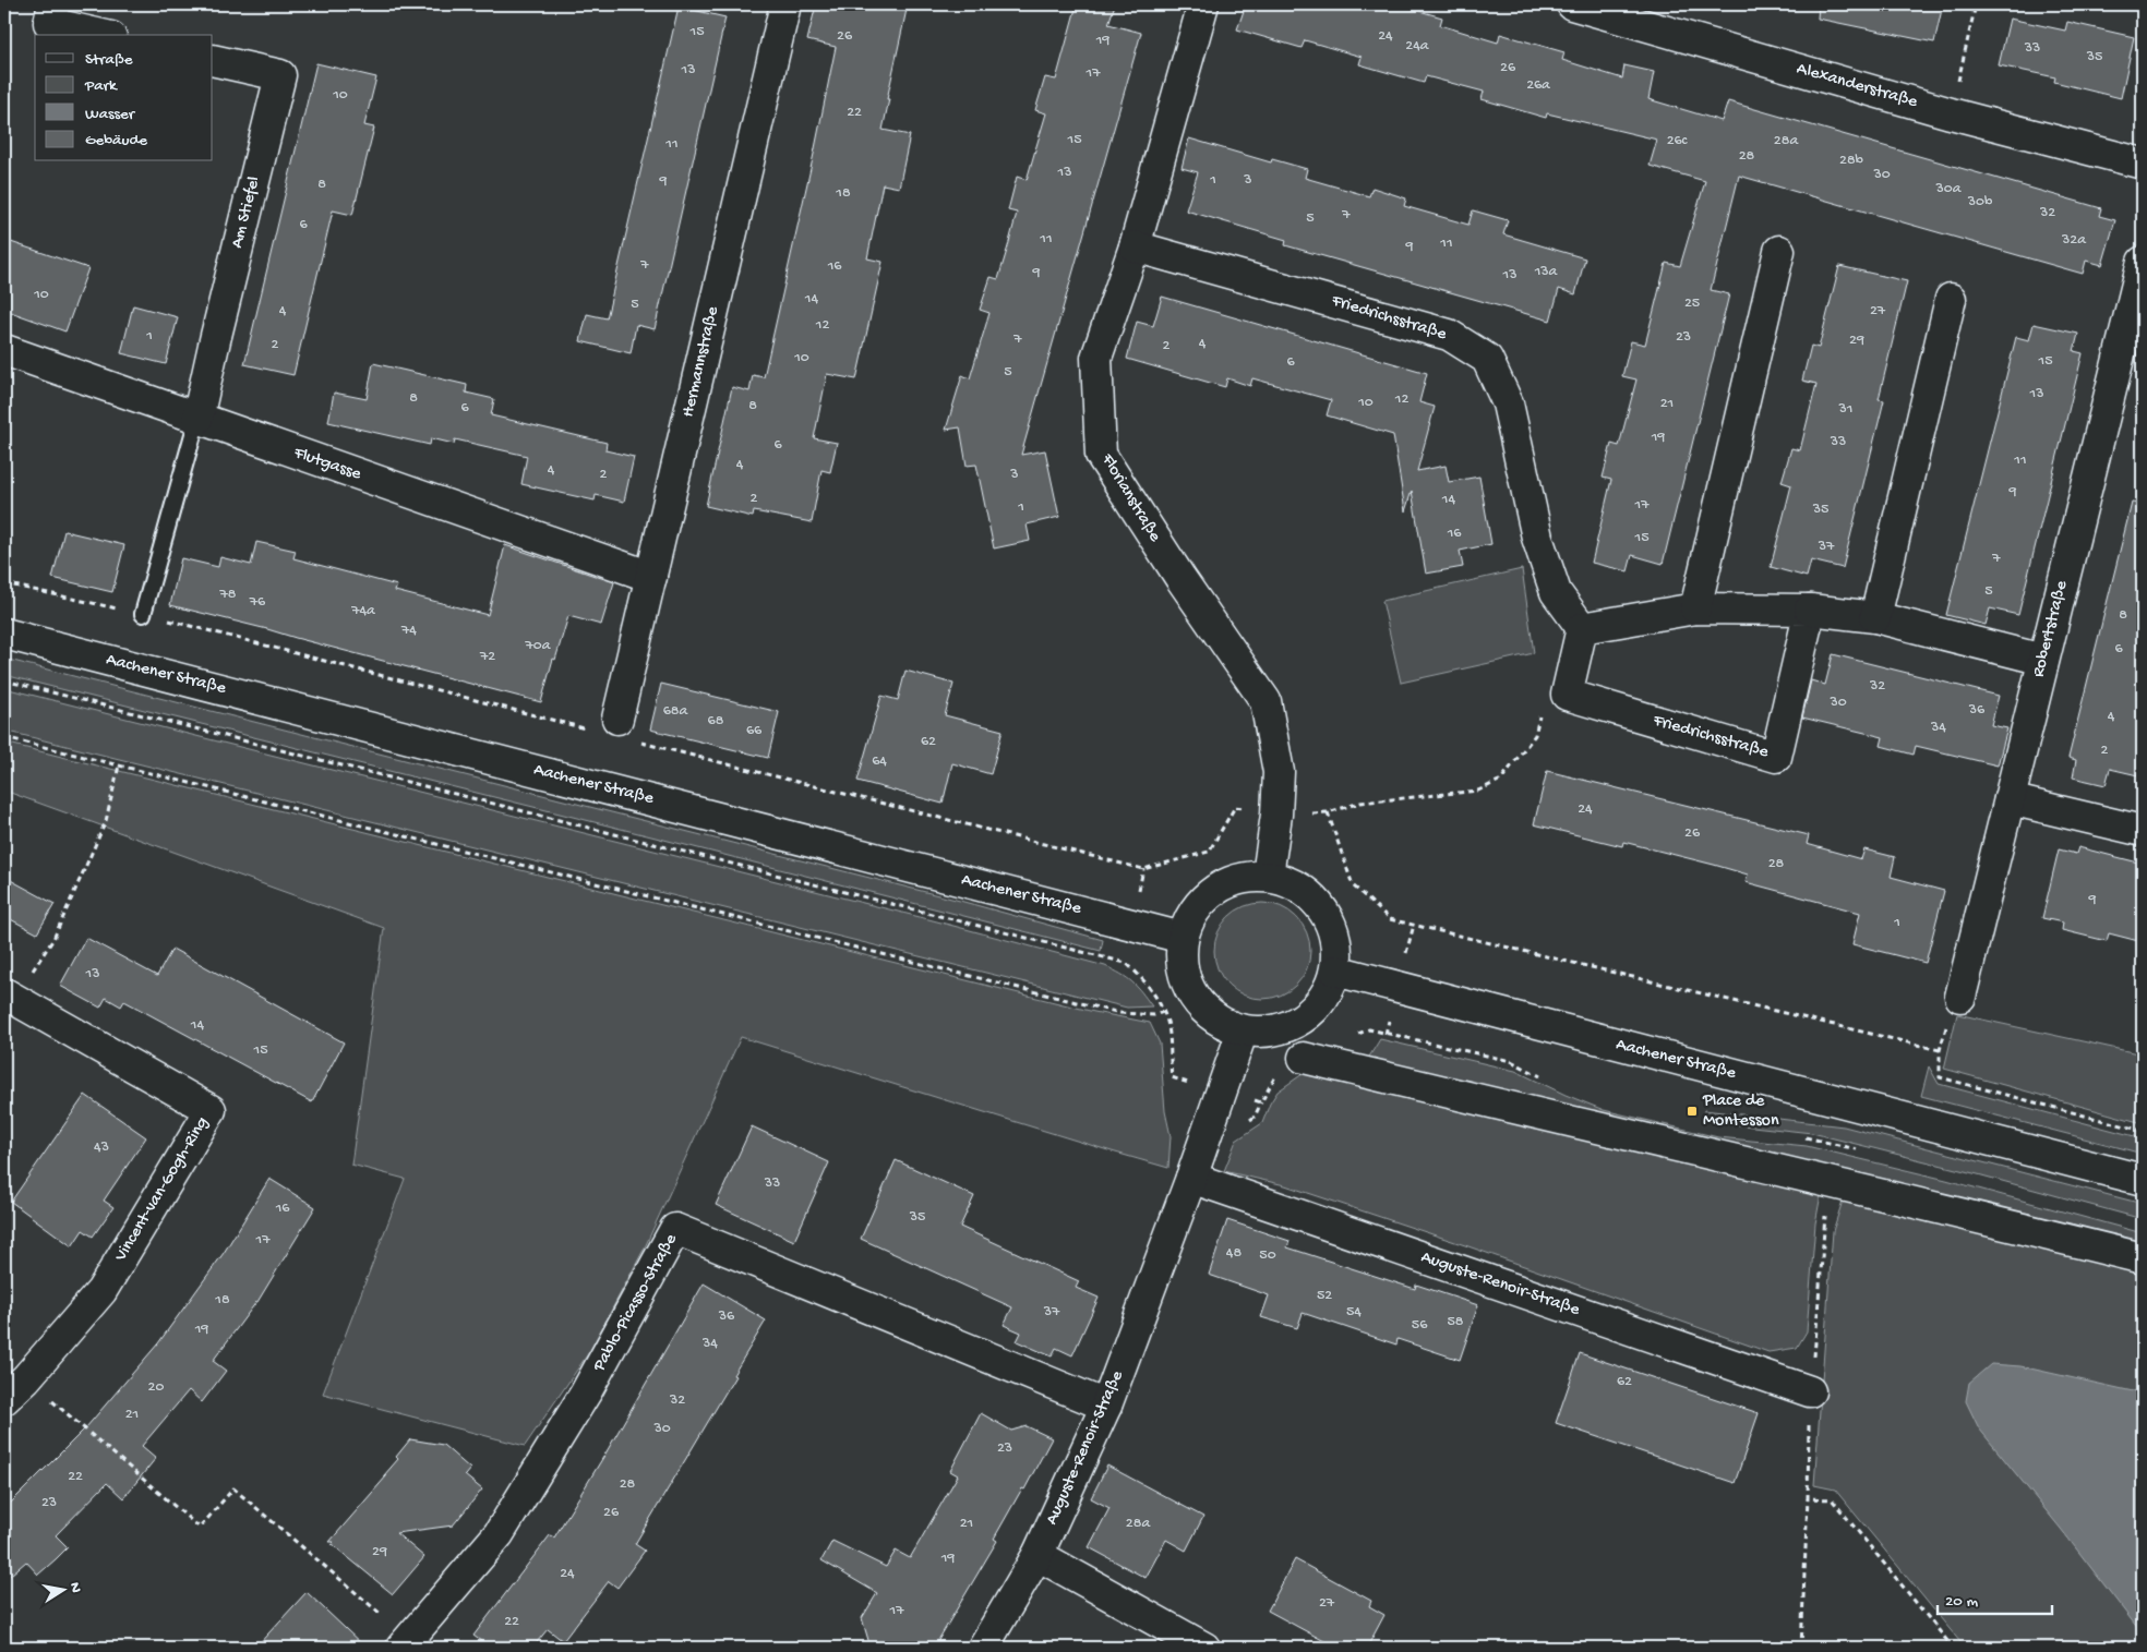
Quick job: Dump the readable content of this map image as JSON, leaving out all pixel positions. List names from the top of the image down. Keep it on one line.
{"streets":{"street":["Alexanderstraße","Am Stiefel","Friedrichsstraße","Hermannstraße","Flutgasse","Florianstraße","Robertstraße","Aachener Straße","Vincent-van-Gogh-Ring","Auguste-Renoir-Straße","Pablo-Picasso-Straße"]},"crossings":[["Am Stiefel","Flutgasse"],["Friedrichsstraße","Florianstraße"],["Hermannstraße","Flutgasse"],["Florianstraße","Aachener Straße"],["Florianstraße","Auguste-Renoir-Straße"],["Aachener Straße","Auguste-Renoir-Straße"],["Auguste-Renoir-Straße","Pablo-Picasso-Straße"]],"places":{"transit":["Place de Montesson"]},"house_numbers":["15","26","24","19","24a","33","35","26","13","17","26a","10","22","15","26c","28a","11","28","28b","13","30","1","3","9","8","30a","18","30b","32","7","5","6","11","32a","11","9","7","16","13a","9","13","10","14","25","5","4","27","12","1","23","7","29","4","2","2","10","15","6","5","13","8","12","10","21","8","6","31","19","33","6","11","4","4","2","3","9","2","14","17","1","35","16","15","37","7","5","78","76","74a","8","74","70a","6","72","32","30","36","68a","4","68","34","66","62","2","64","24","26","28","9","1","13","14","15","43","33","16","35","17","48","50","52","18","37","54","36","58","56","19","34","62","20","32","21","30","23","22","28","23","26","21","28a","29","19","24","27","17","22"],"legend":["Straße","Park","Wasser","Gebäude"],"scale_bar":"20 m","north":"right"}
